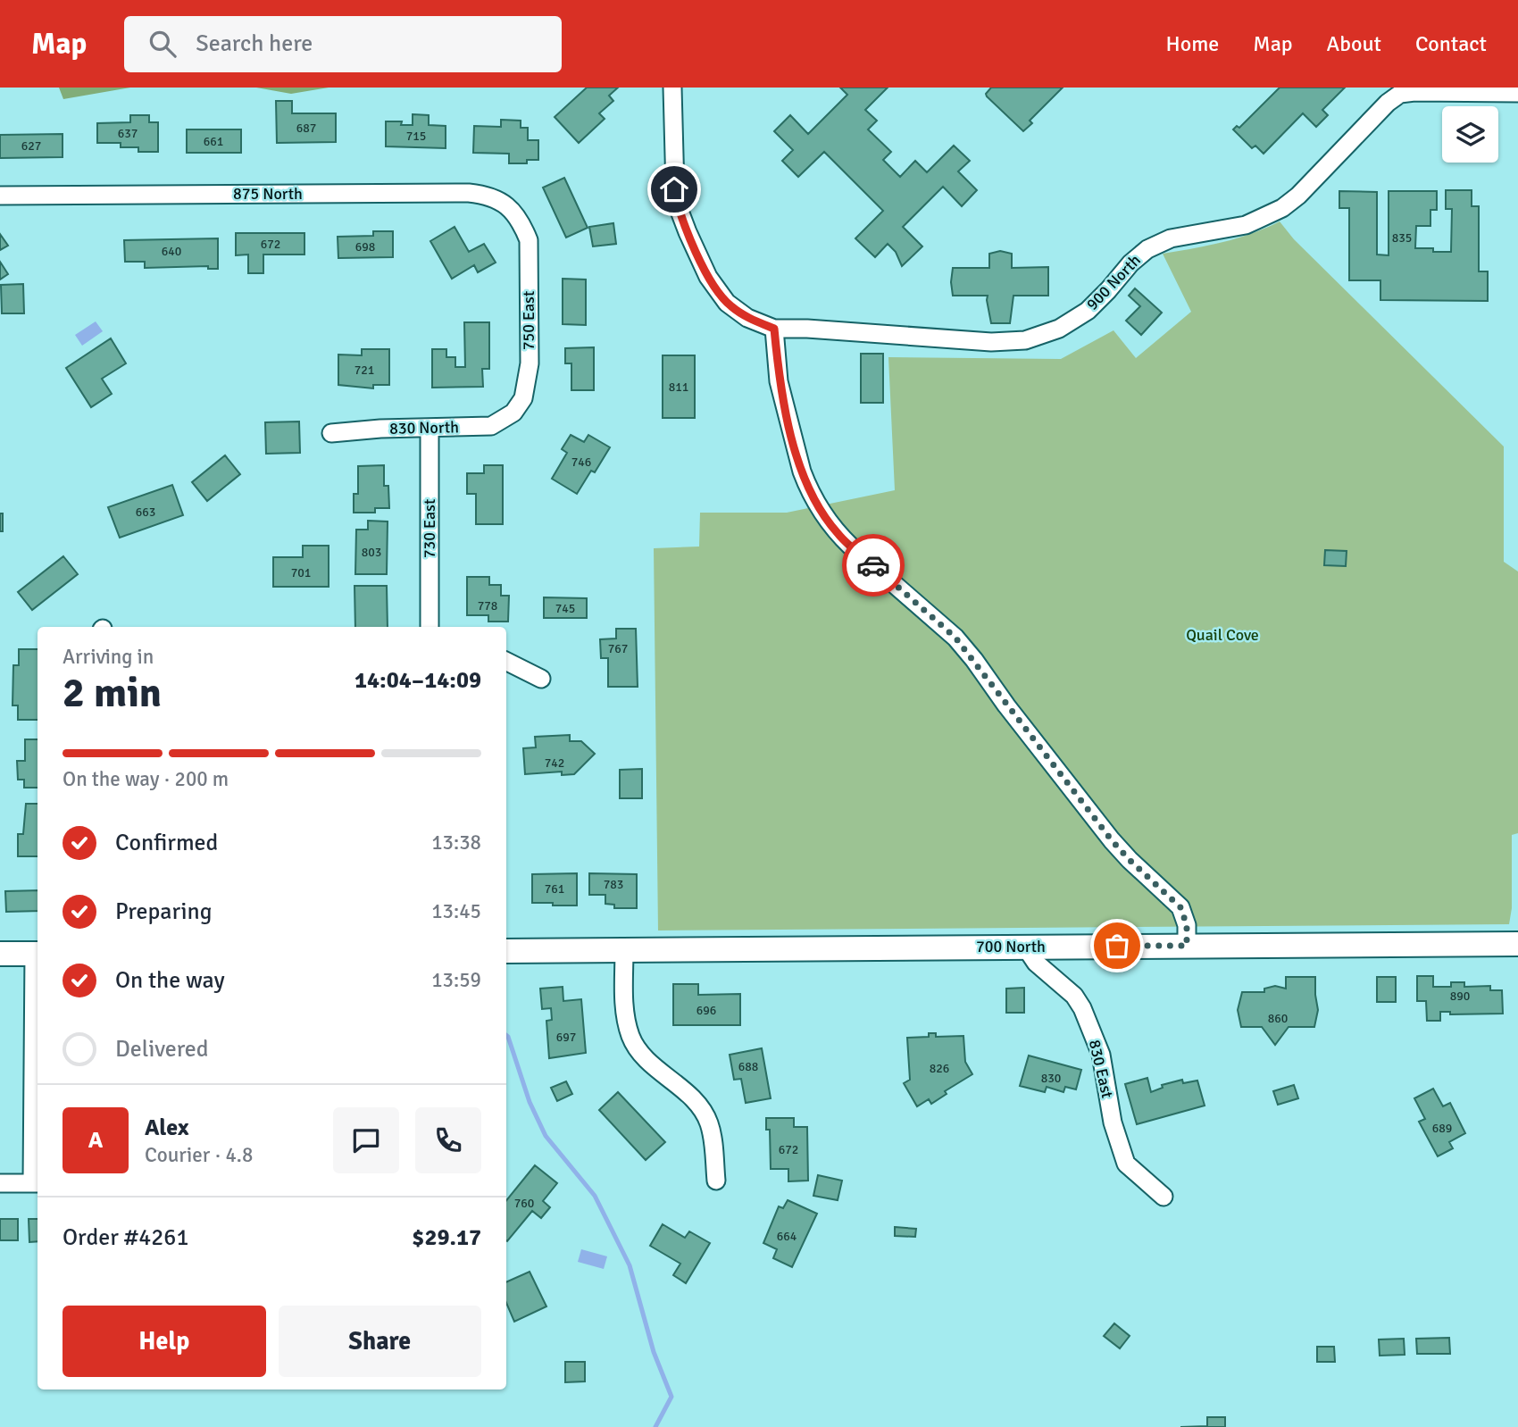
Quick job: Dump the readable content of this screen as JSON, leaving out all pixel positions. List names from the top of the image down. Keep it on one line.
{"streets":{"street":["875 North","900 North","750 East","830 North","730 East","700 North","830 East"]},"crossings":[["875 North","750 East"],["750 East","830 North"],["830 North","730 East"],["700 North","830 East"]],"parks":["Quail Cove"],"house_numbers":["687","637","715","661","627","835","672","698","640","721","811","746","663","803","701","778","745","767","742","783","761","890","696","860","697","688","826","830","689","672","760","664"],"page":{"header":"Map","search":"Search here","nav":["Home","Map","About","Contact"],"heading":["2 min","Arriving in","14:04–14:09"],"panel":["Alex","Courier · 4.8","Order #4261","$29.17"],"bar":"On the way · 200 m","list":[["Confirmed","13:38"],["Preparing","13:45"],["On the way","13:59"],"Delivered"],"round":"A","buttons":["Help","Share"]}}
